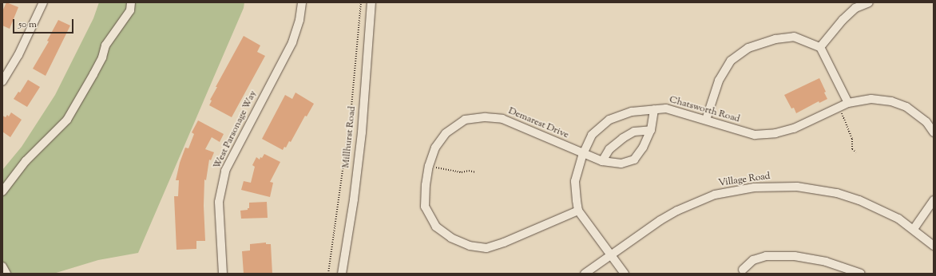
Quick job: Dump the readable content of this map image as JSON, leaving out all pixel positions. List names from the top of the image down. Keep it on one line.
{"streets":{"street":["Chatsworth Road","Demarest Drive","West Parsonage Way","Millhurst Road","Village Road"]},"crossings":[["Chatsworth Road","Demarest Drive"]],"scale_bar":"50 m"}
